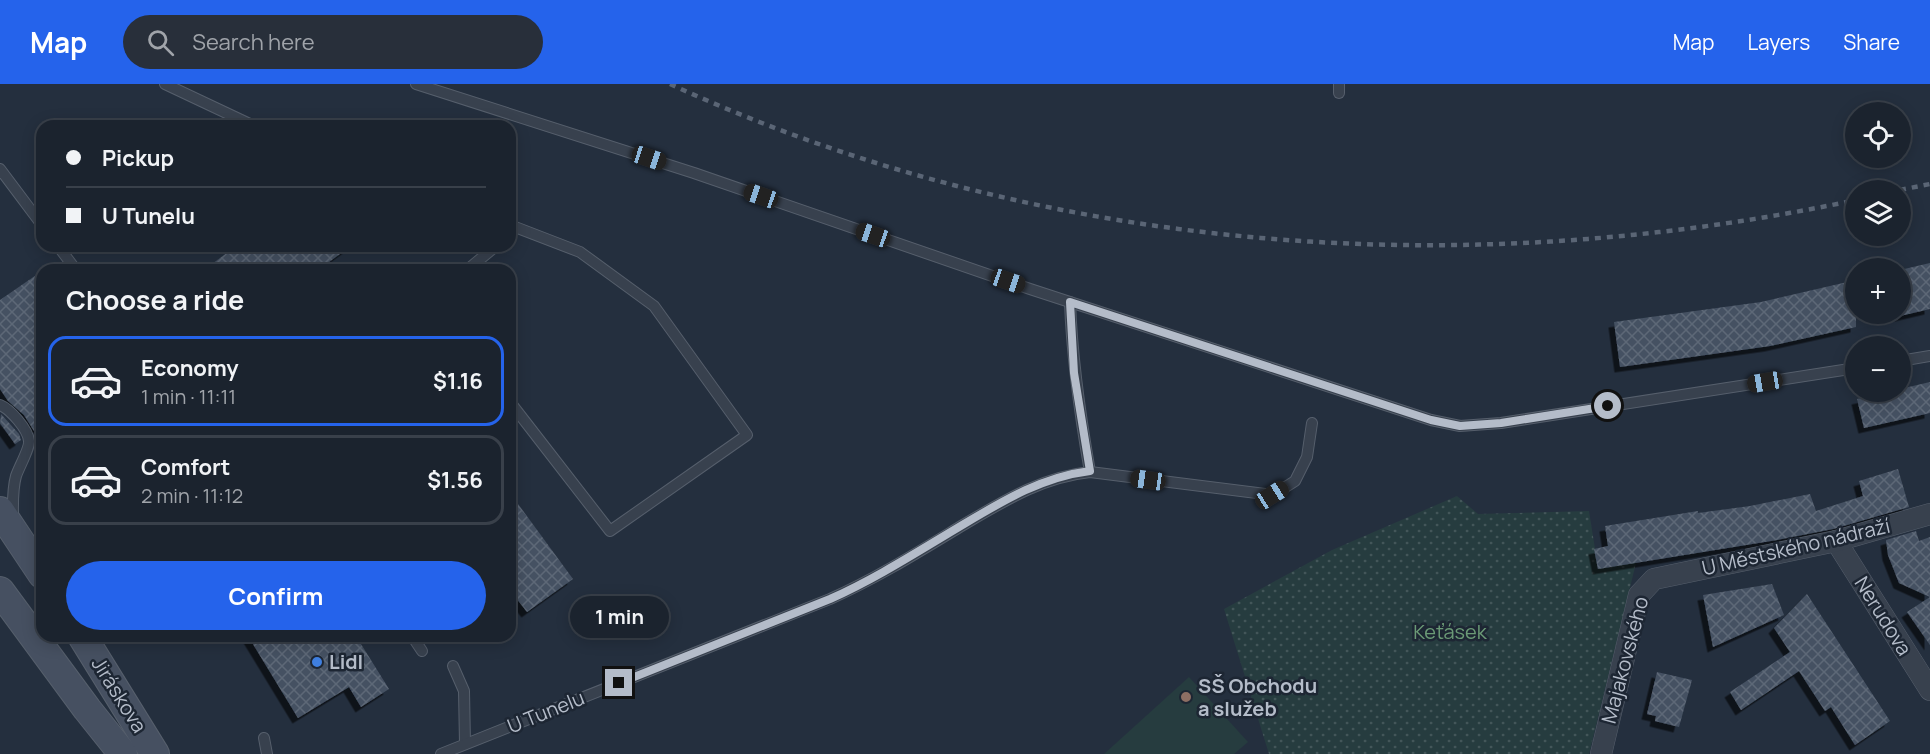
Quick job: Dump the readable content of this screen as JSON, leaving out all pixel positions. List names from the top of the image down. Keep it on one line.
{"streets":{"main road":["Jiráskova"],"street":["U Městského nádraží","Nerudova","Majakovského"],"lane":["U Tunelu"]},"crossings":[["U Městského nádraží","Nerudova"],["U Městského nádraží","Majakovského"]],"parks":["Keťásek"],"places":["Lidl","SŠ Obchodu a služeb"],"page":{"header":"Map","search":"Search here","nav":["Map","Layers","Share"],"map_buttons":["+","−"],"banner":["Pickup","U Tunelu"],"heading":"Choose a ride","list":[{"name":"Economy","note":"1 min · 11:11","value":"$1.16"},{"name":"Comfort","note":"2 min · 11:12","value":"$1.56"}],"buttons":"Confirm","bubble":"1 min"}}
